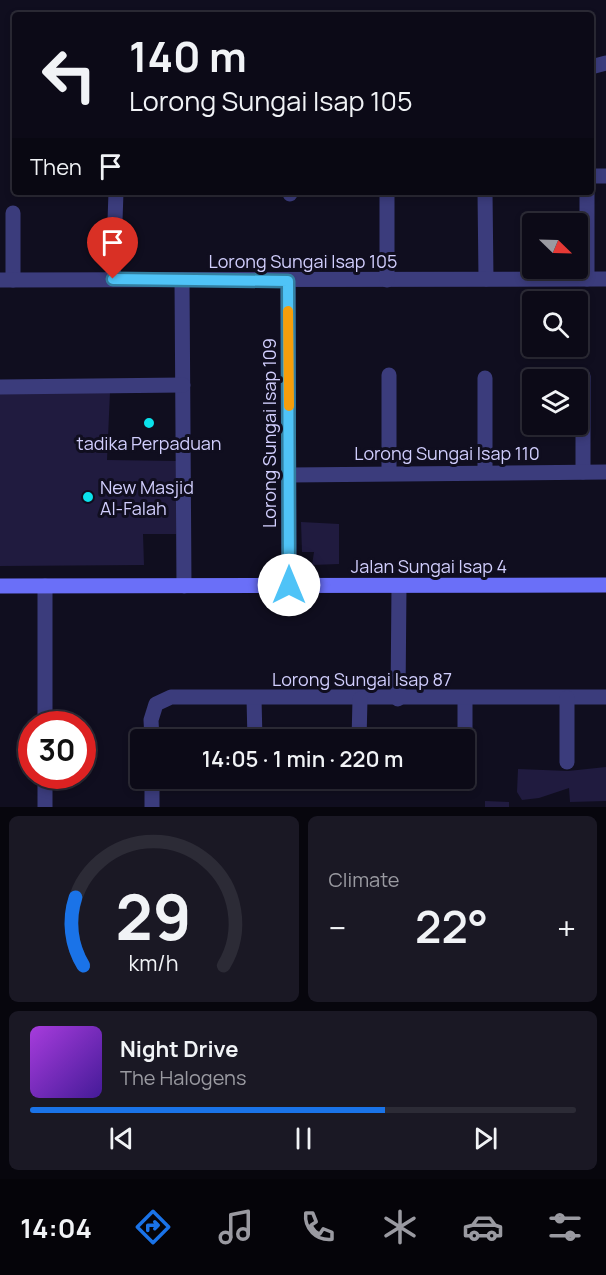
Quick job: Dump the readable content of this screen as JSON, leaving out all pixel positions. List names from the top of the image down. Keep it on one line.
{"streets":{"street":["Lorong Sungai Isap 105","Lorong Sungai Isap 109","Lorong Sungai Isap 110","Jalan Sungai Isap 4","Lorong Sungai Isap 87"]},"crossings":[["Lorong Sungai Isap 105","Lorong Sungai Isap 109"],["Lorong Sungai Isap 109","Lorong Sungai Isap 110"],["Lorong Sungai Isap 109","Jalan Sungai Isap 4"]],"places":["tadika Perpaduan","New Masjid Al-Falah"],"north":"bottom right","page":{"turn":["140 m","Lorong Sungai Isap 105"],"then":"Then","limit":"30","trip":"14:05 · 1 min · 220 m","tile":"Climate","heat":["−","22°","+"],"song":["Night Drive","The Halogens"],"tabs":"14:04","gauge":["29","km/h"]}}
